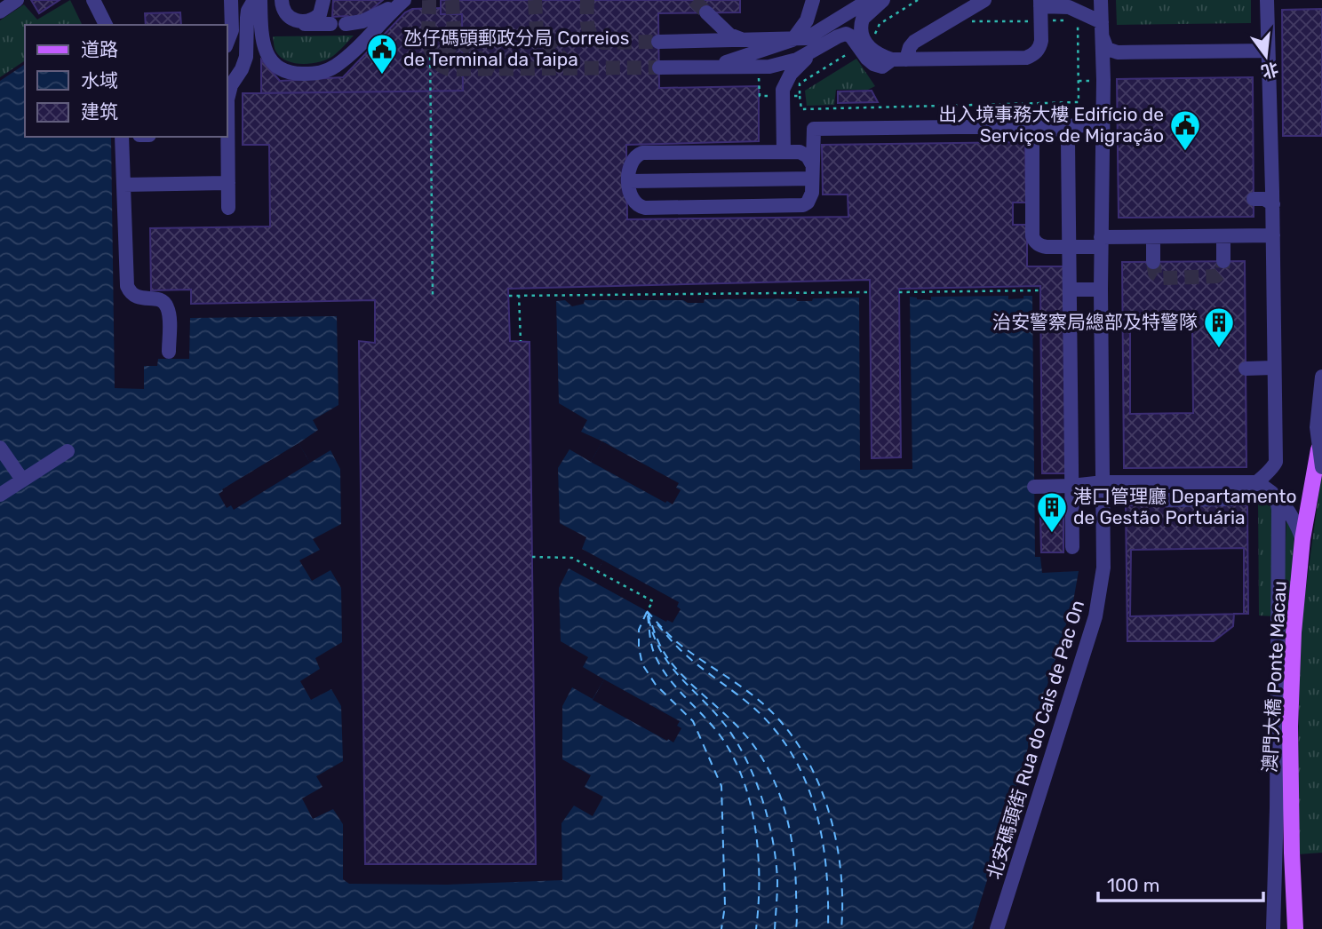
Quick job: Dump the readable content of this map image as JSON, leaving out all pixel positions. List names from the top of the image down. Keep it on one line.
{"streets":{"main road":["澳門大橋 Ponte Macau"],"street":["北安碼頭街 Rua do Cais de Pac On"]},"places":{"public building":["氹仔碼頭郵政分局 Correios de Terminal da Taipa","出入境事務大樓 Edifício de Serviços de Migração"],"building":["治安警察局總部及特警隊","港口管理廳 Departamento de Gestão Portuária"]},"legend":["道路","水域","建筑"],"scale_bar":"100 m","north":"bottom"}
